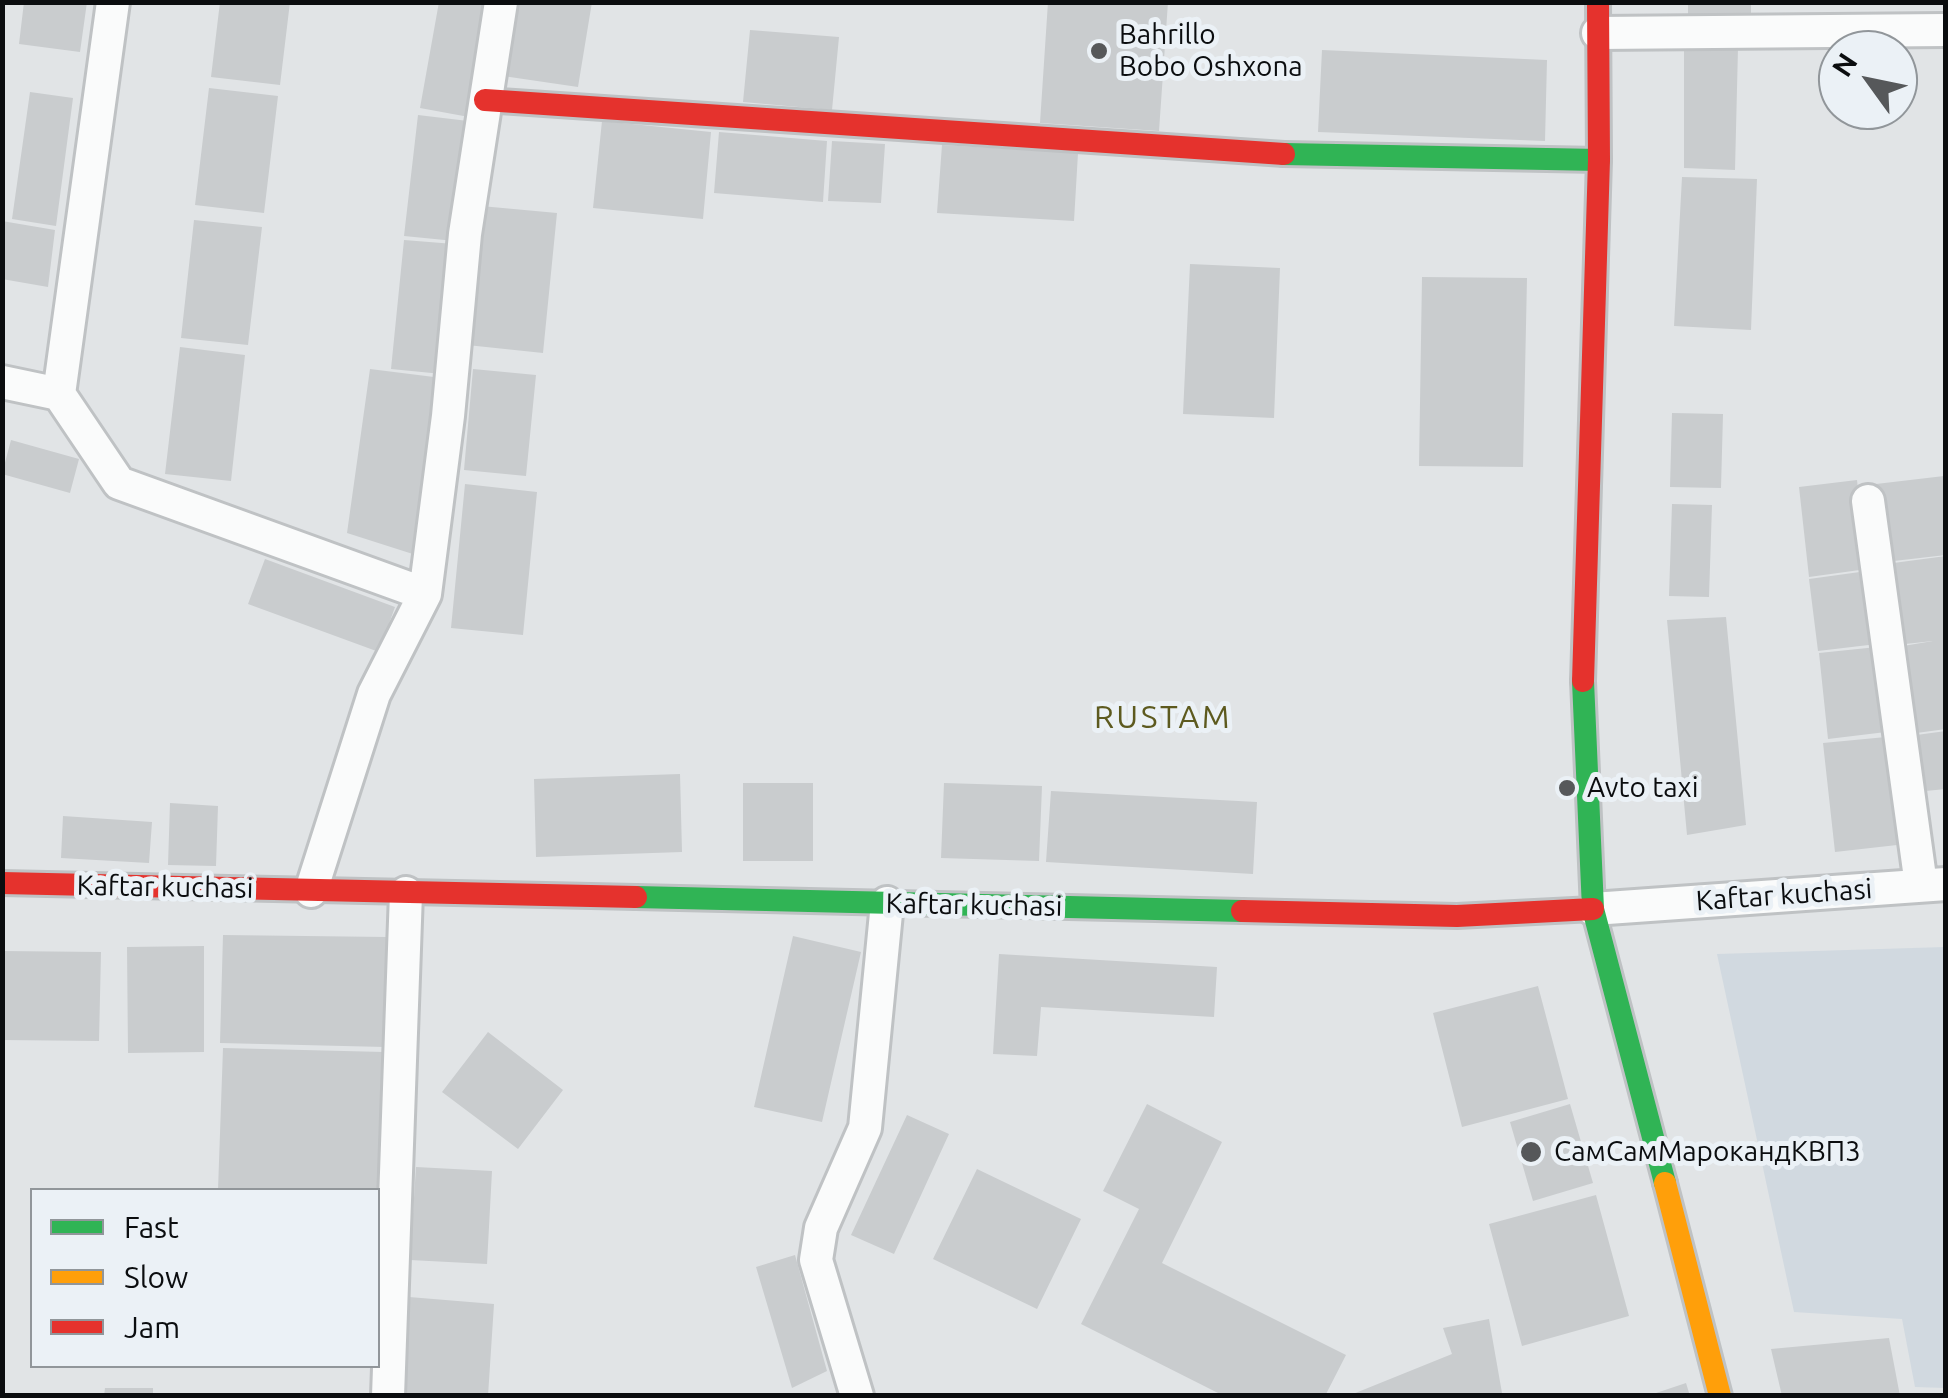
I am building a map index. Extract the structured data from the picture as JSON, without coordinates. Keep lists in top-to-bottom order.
{
  "streets": {
    "street": ["Kaftar kuchasi"]
  },
  "districts": ["RUSTAM"],
  "places": ["Bahrillo Bobo Oshxona", "Avto taxi", "СамСамМарокандКВП3"],
  "legend": ["Fast", "Slow", "Jam"],
  "north": "top left"
}
